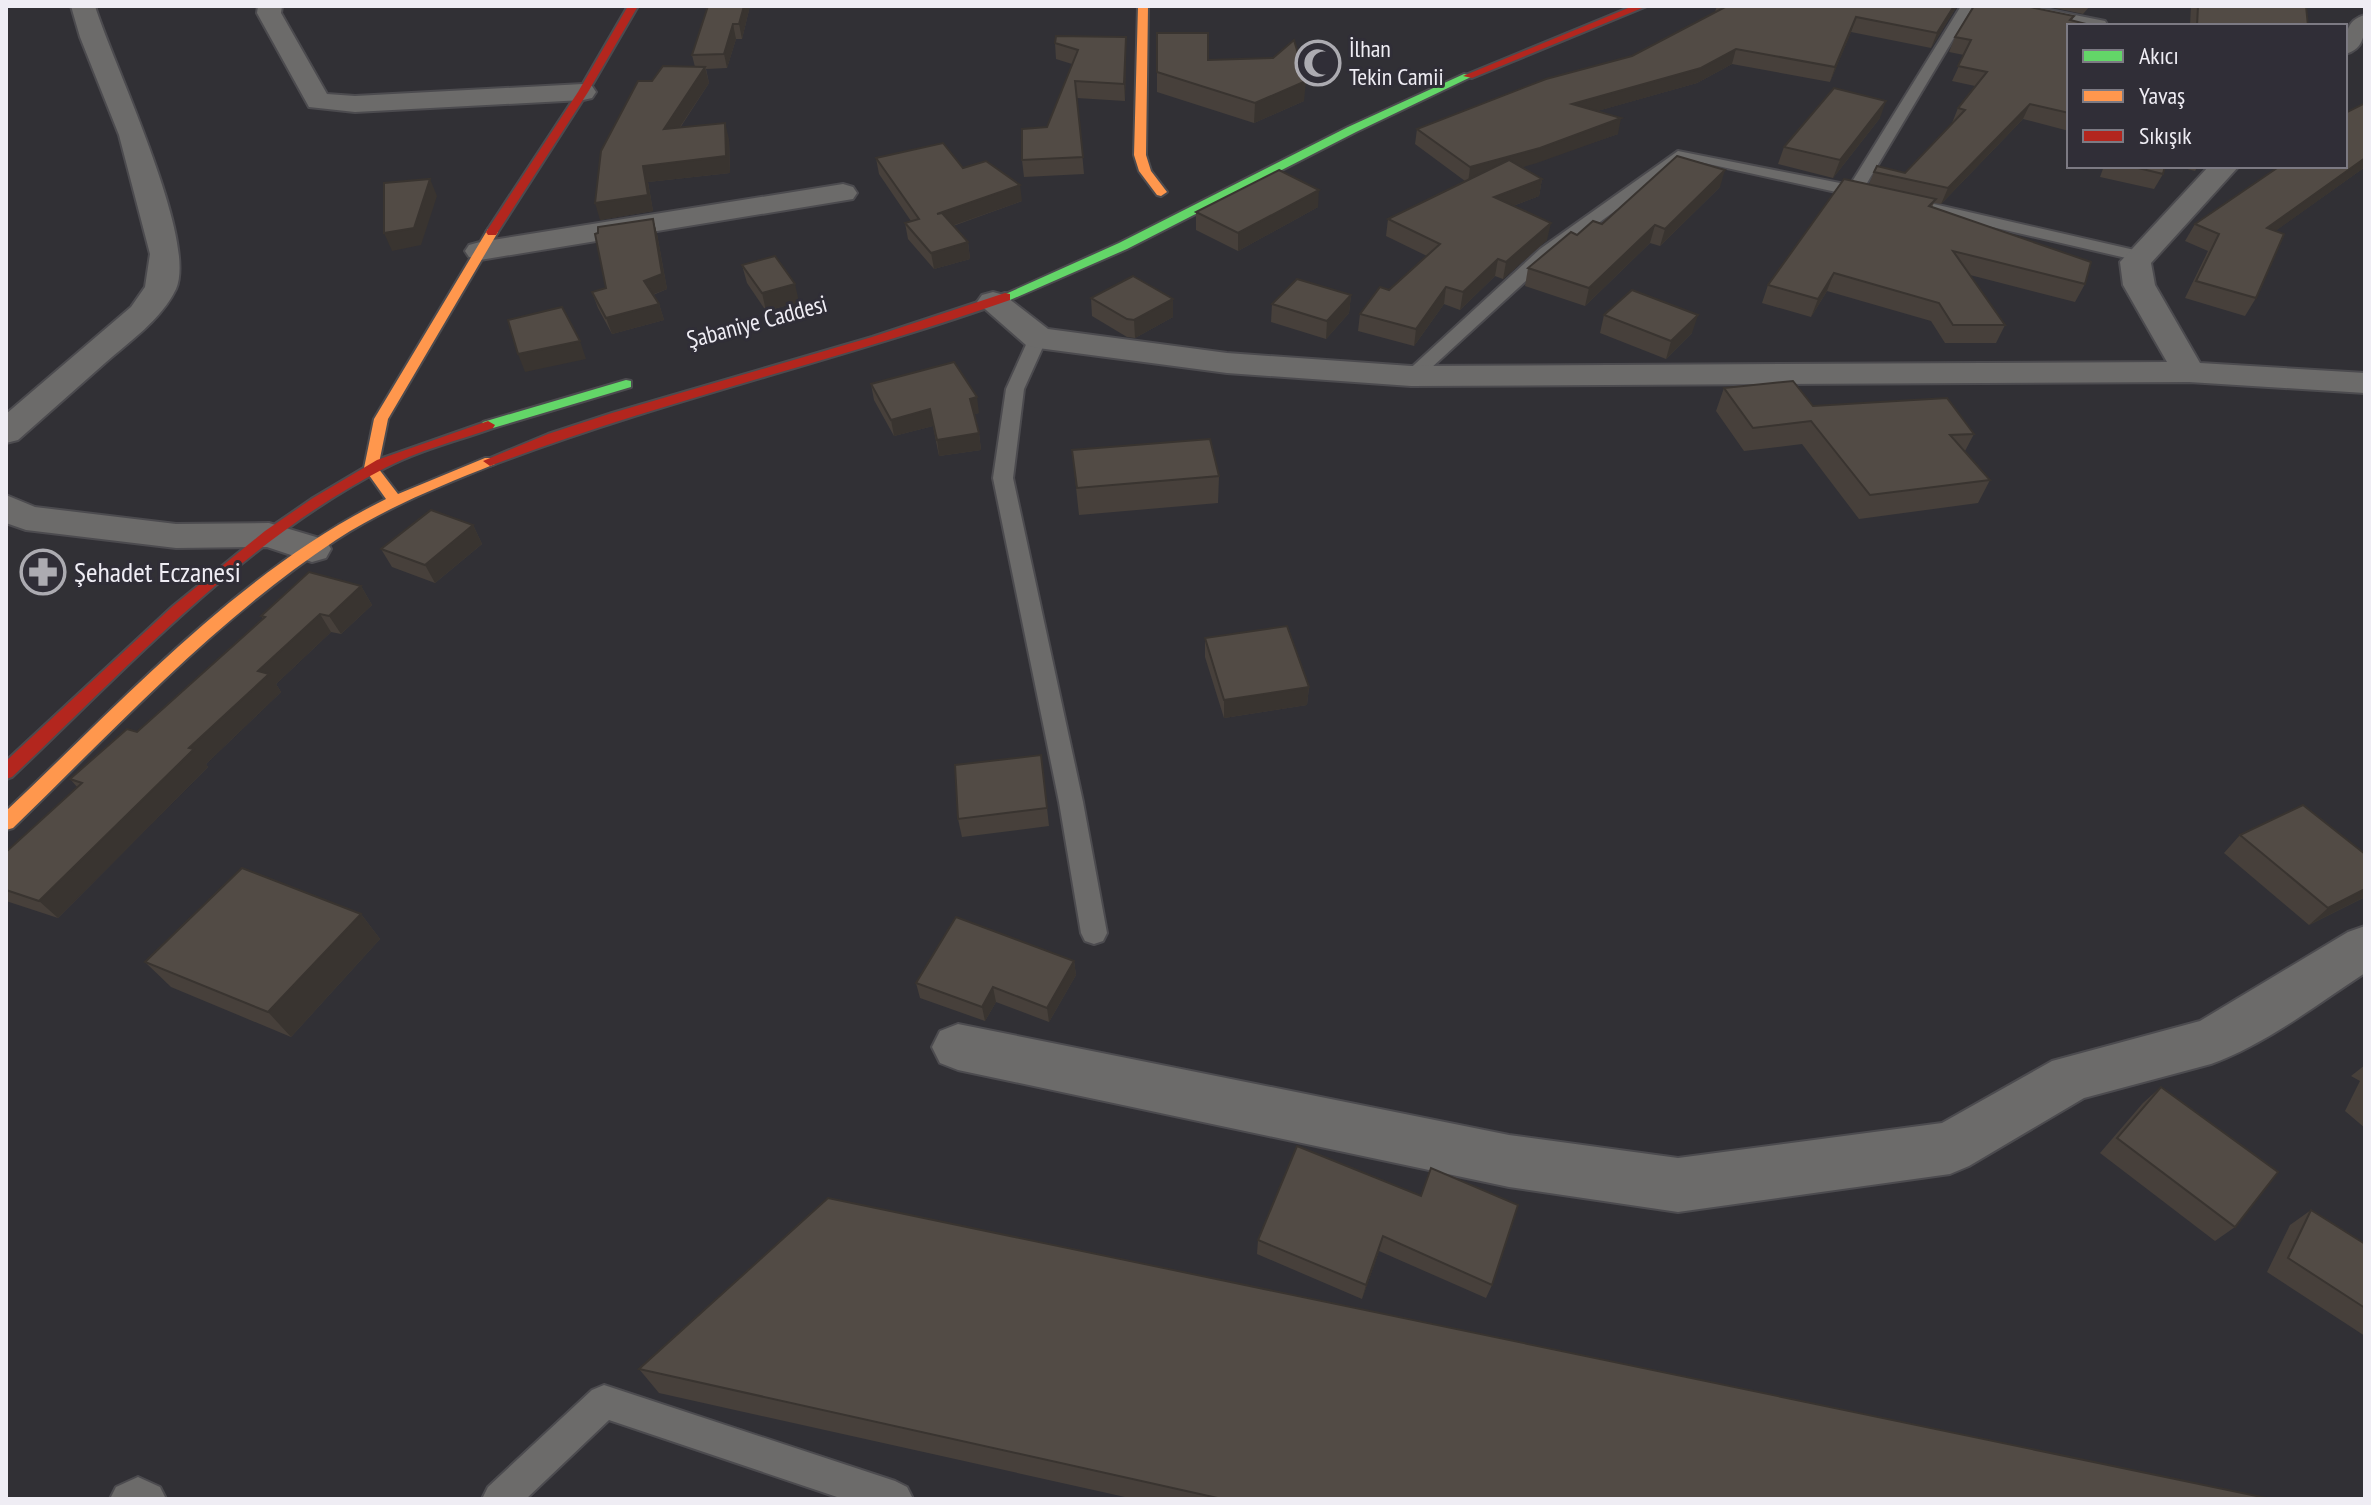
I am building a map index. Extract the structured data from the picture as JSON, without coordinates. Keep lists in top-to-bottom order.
{
  "places": {
    "mosque": ["İlhan Tekin Camii"],
    "pharmacy": ["Şehadet Eczanesi"]
  },
  "legend": ["Akıcı", "Yavaş", "Sıkışık"]
}
